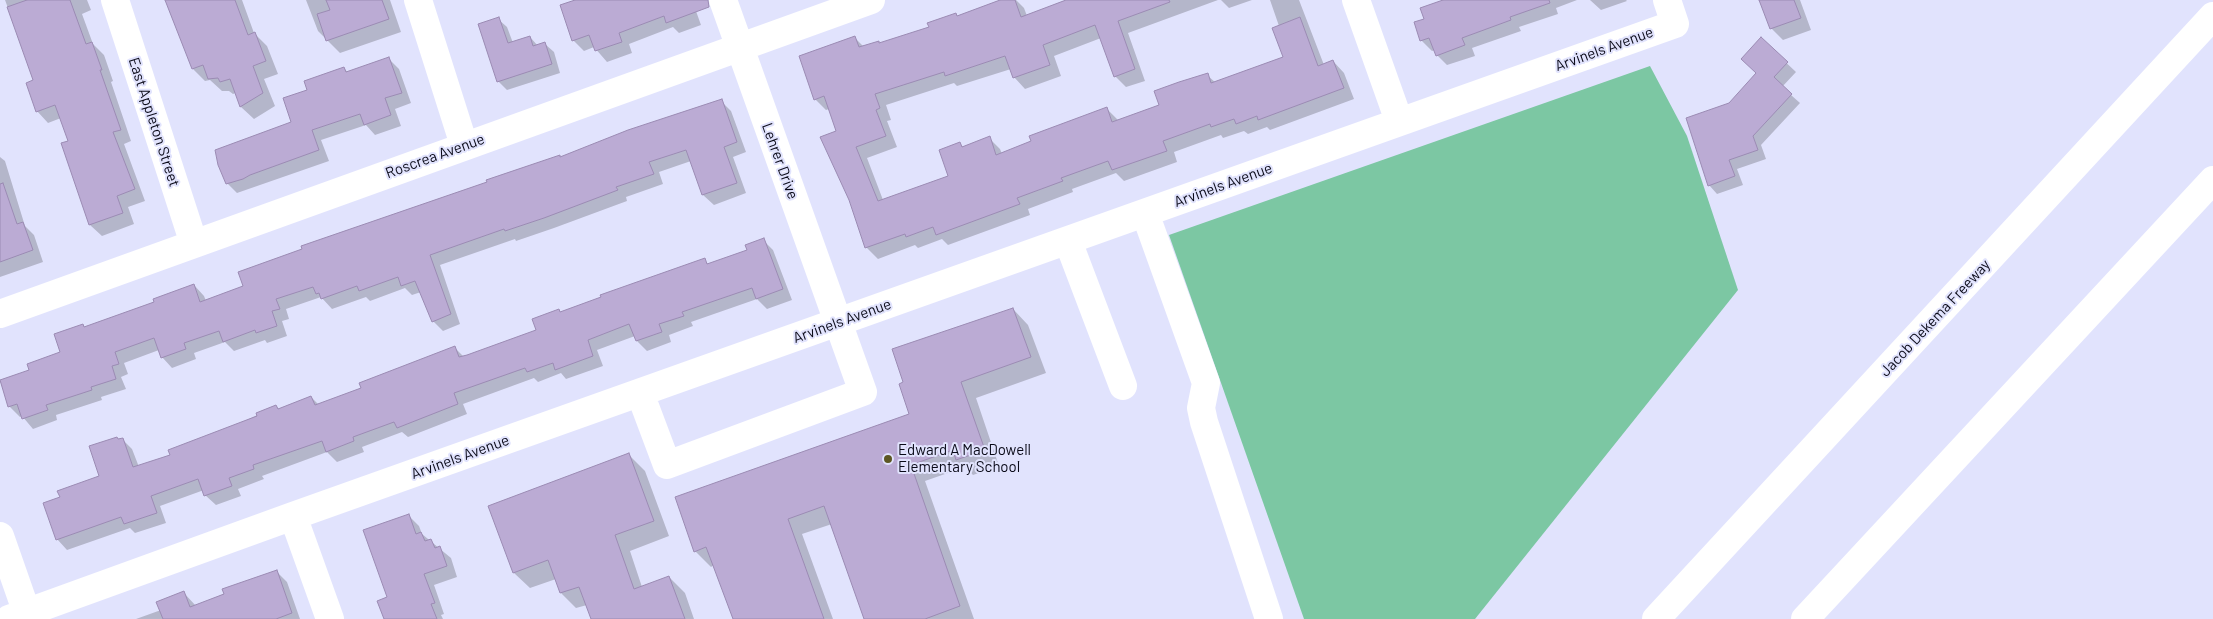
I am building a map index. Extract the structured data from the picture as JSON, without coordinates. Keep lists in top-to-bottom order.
{
  "streets": {
    "main road": [
      "Arvinels Avenue",
      "East Appleton Street",
      "Roscrea Avenue",
      "Lehrer Drive",
      "Jacob Dekema Freeway"
    ]
  },
  "crossings": [
    ["Arvinels Avenue", "Lehrer Drive"],
    ["East Appleton Street", "Roscrea Avenue"],
    ["Roscrea Avenue", "Lehrer Drive"]
  ],
  "places": ["Edward A MacDowell Elementary School"]
}
